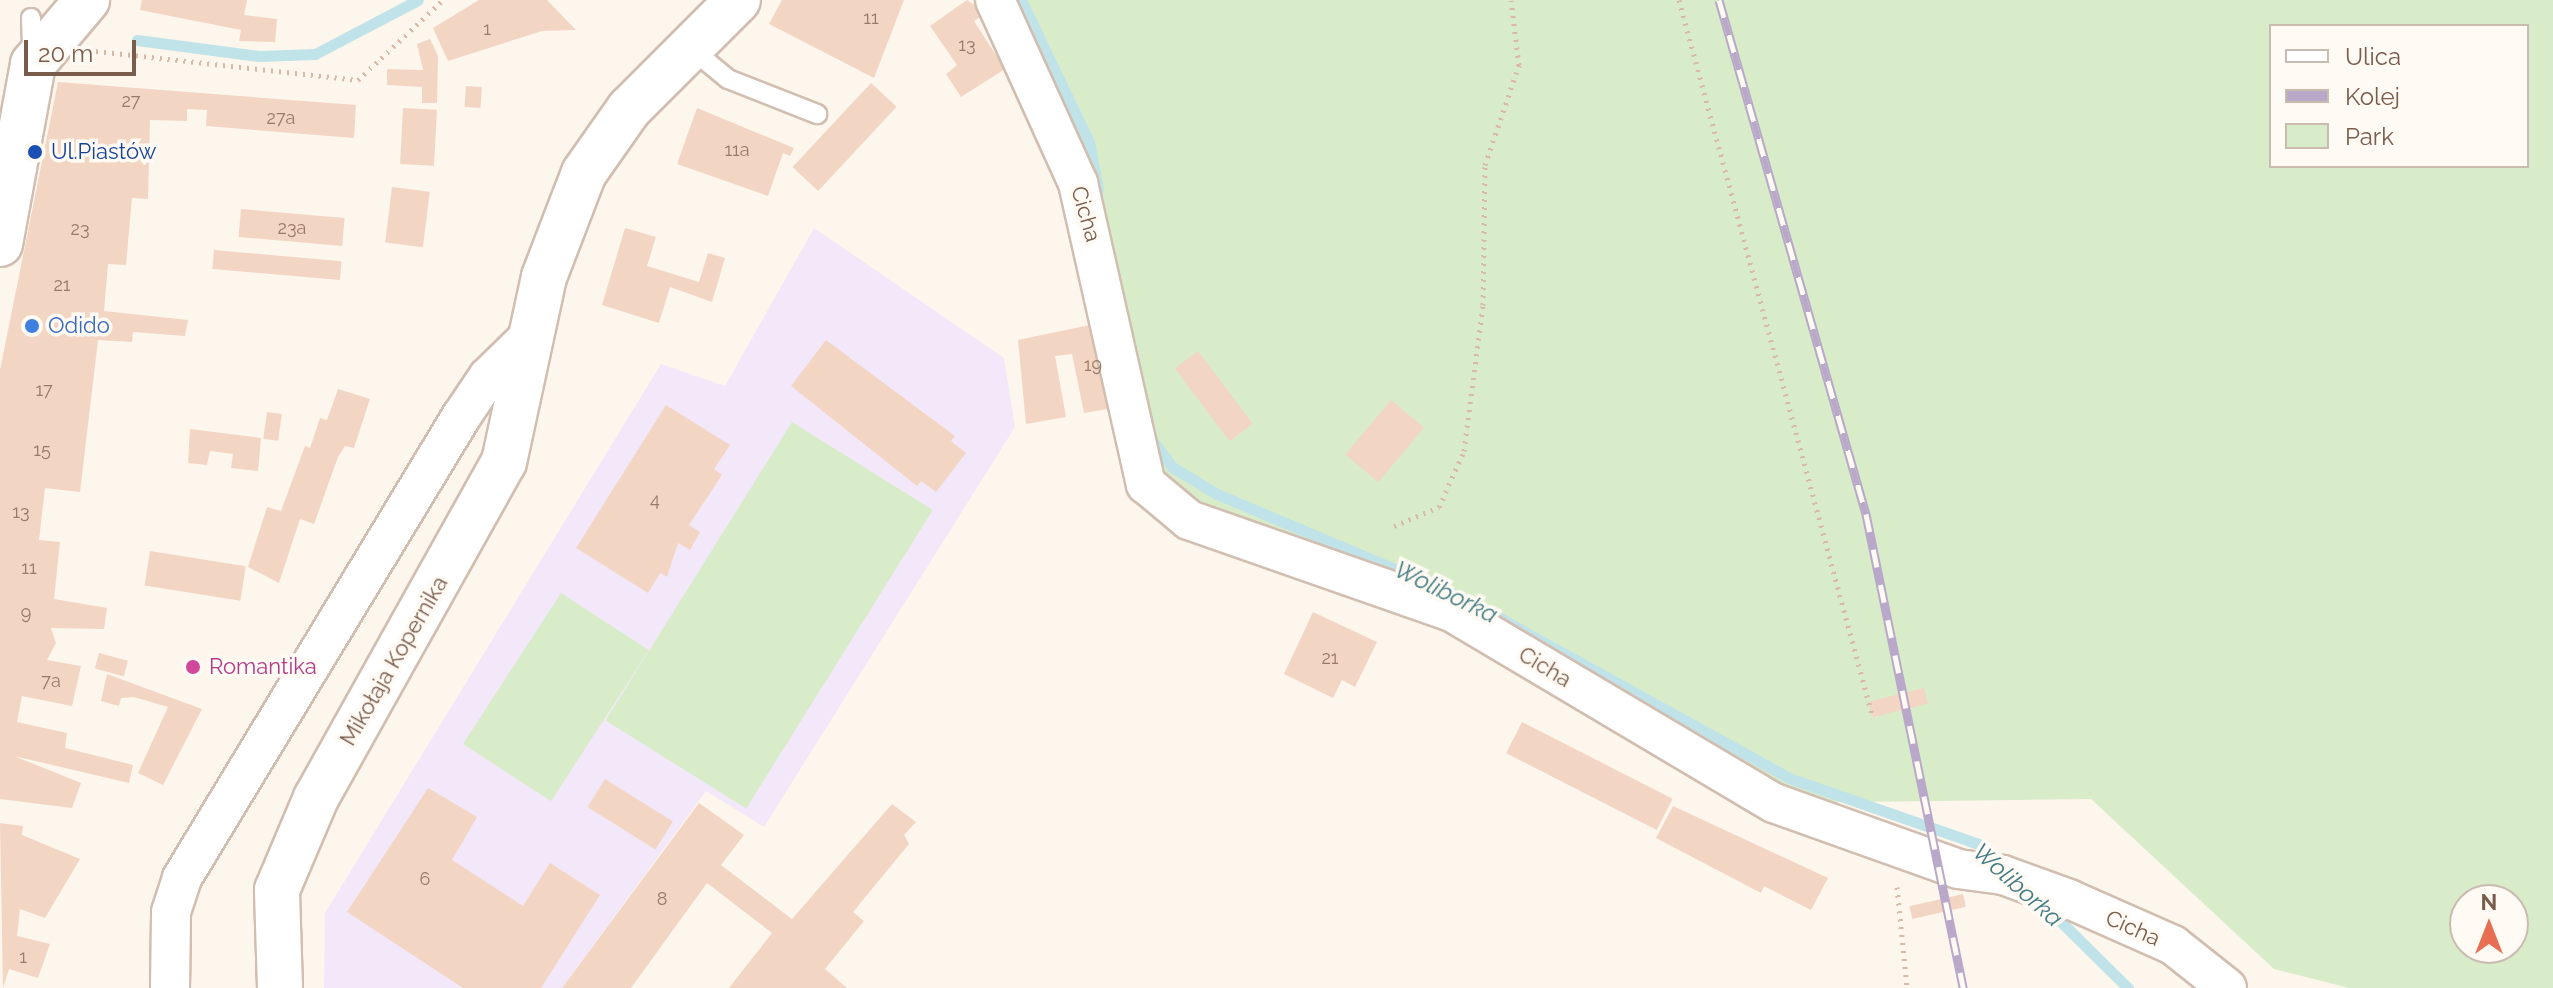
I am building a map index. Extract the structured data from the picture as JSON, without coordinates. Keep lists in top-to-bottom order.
{
  "streets": {
    "street": ["Cicha", "Mikołaja Kopernika"]
  },
  "water": ["Woliborka"],
  "places": ["Ul.Piastów", "Odido", "Romantika"],
  "house_numbers": [
    "11",
    "1",
    "13",
    "27",
    "27a",
    "11a",
    "23a",
    "23",
    "21",
    "19",
    "17",
    "15",
    "4",
    "13",
    "11",
    "9",
    "21",
    "7a",
    "6",
    "8",
    "1"
  ],
  "legend": ["Ulica", "Kolej", "Park"],
  "scale_bar": "20 m",
  "north": "top"
}
